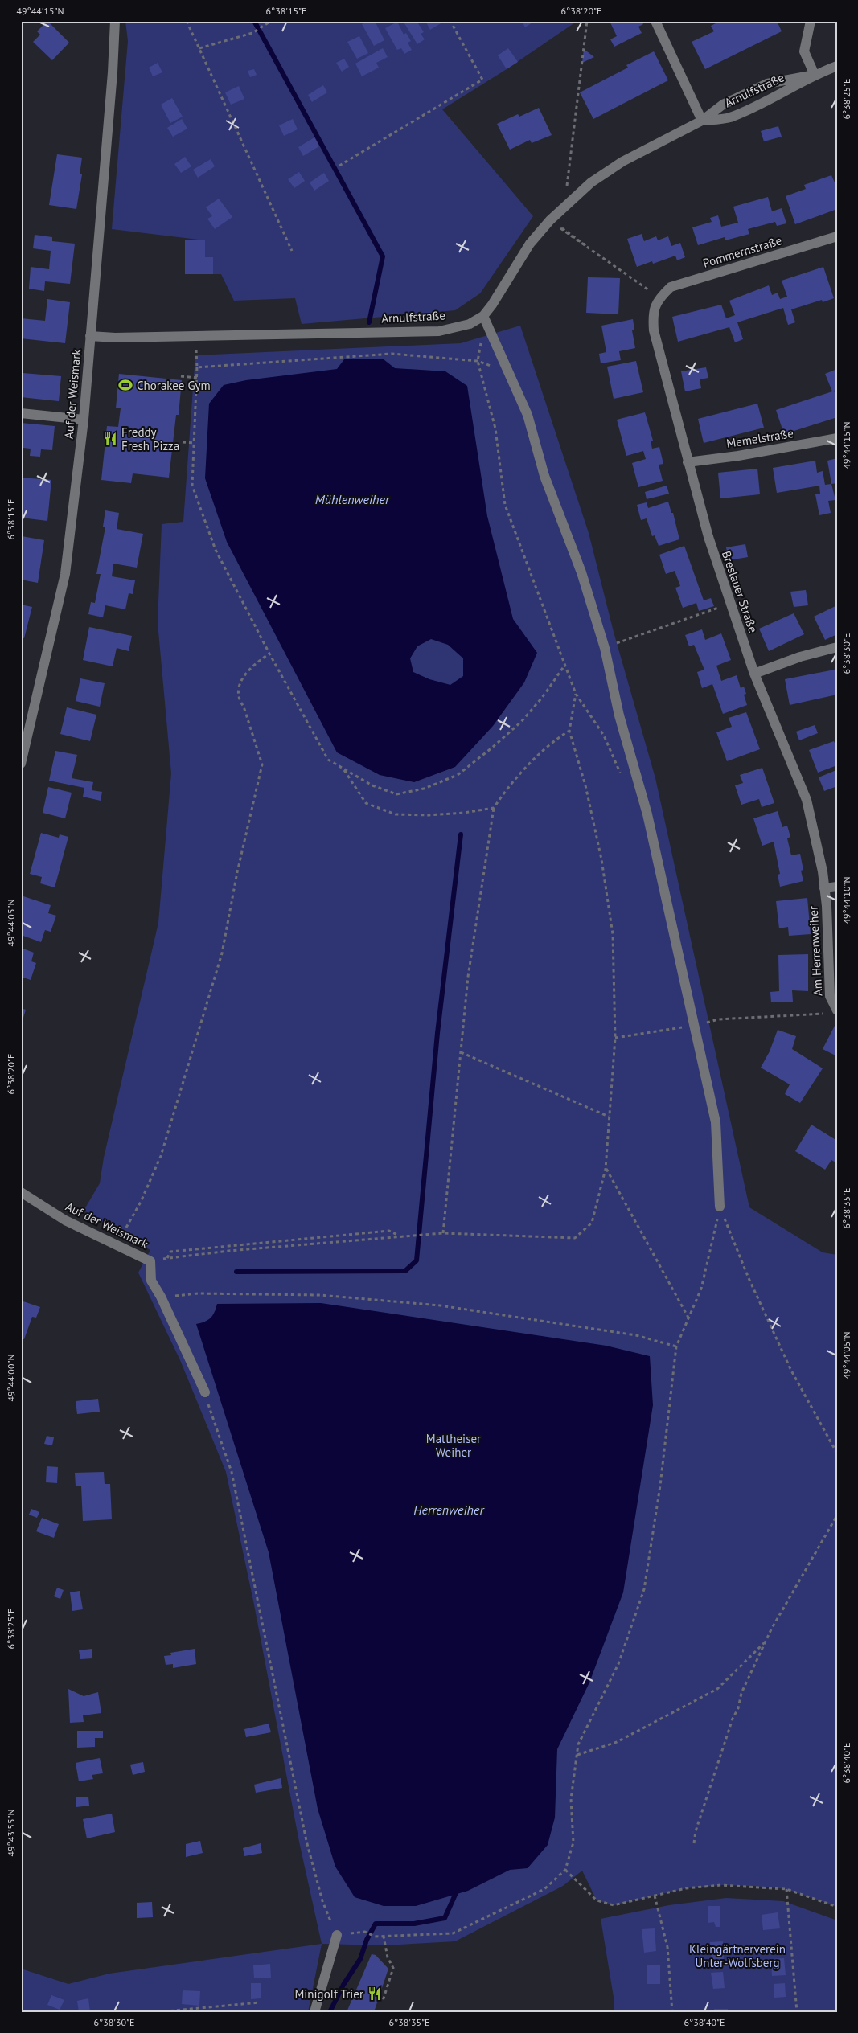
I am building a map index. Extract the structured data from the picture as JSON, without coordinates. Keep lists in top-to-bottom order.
{
  "streets": {
    "street": [
      "Arnulfstraße",
      "Pommernstraße",
      "Auf der Weismark",
      "Memelstraße",
      "Breslauer Straße",
      "Am Herrenweiher"
    ]
  },
  "crossings": [
    ["Arnulfstraße", "Auf der Weismark"],
    ["Pommernstraße", "Breslauer Straße"],
    ["Memelstraße", "Breslauer Straße"],
    ["Breslauer Straße", "Am Herrenweiher"]
  ],
  "water": ["Mühlenweiher", "Herrenweiher"],
  "parks": ["Mattheiser Weiher", "Kleingärtnerverein Unter-Wolfsberg"],
  "places": {
    "sports": ["Chorakee Gym"],
    "restaurant": ["Freddy Fresh Pizza", "Minigolf Trier"]
  },
  "coordinates": [
    "49°44'15\"N",
    "6°38'15\"E",
    "6°38'20\"E",
    "6°38'25\"E",
    "6°38'30\"E",
    "49°44'10\"N",
    "49°44'05\"N",
    "6°38'35\"E",
    "49°44'00\"N",
    "6°38'40\"E",
    "49°43'55\"N"
  ]
}
